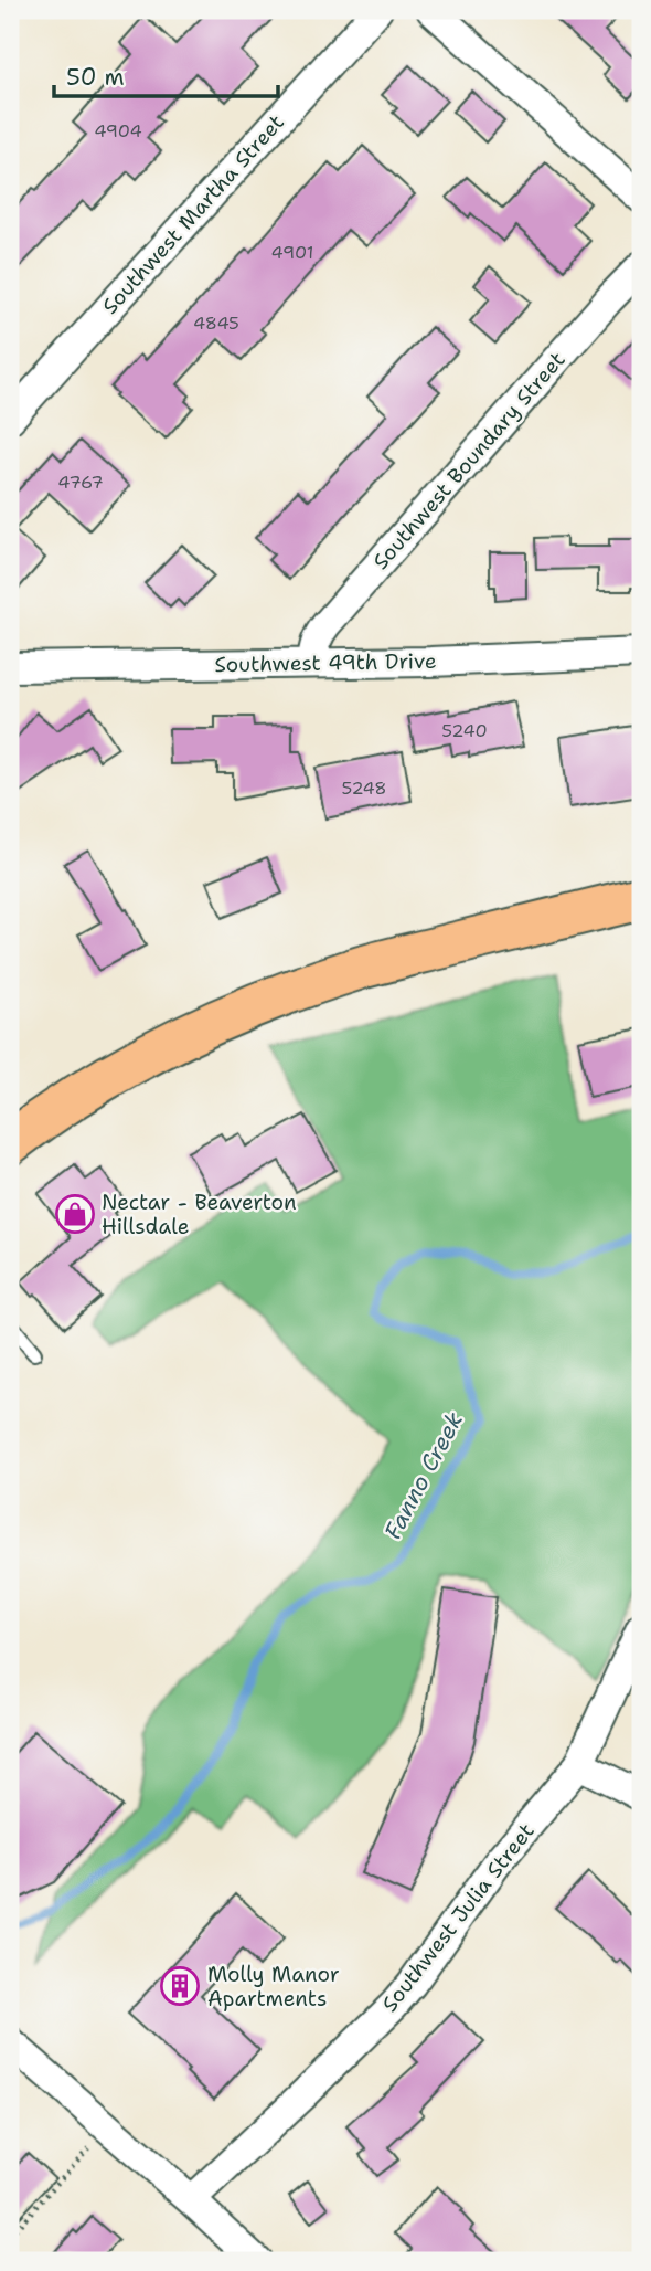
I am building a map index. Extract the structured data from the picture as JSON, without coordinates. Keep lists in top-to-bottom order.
{
  "streets": {
    "street": [
      "Southwest Martha Street",
      "Southwest Boundary Street",
      "Southwest 49th Drive",
      "Southwest Julia Street"
    ]
  },
  "crossings": [
    ["Southwest Boundary Street", "Southwest 49th Drive"]
  ],
  "water": ["Fanno Creek"],
  "places": {
    "shop": ["Nectar - Beaverton Hillsdale"],
    "building": ["Molly Manor Apartments"]
  },
  "house_numbers": [
    "4904",
    "4901",
    "4845",
    "4767",
    "5240",
    "5248"
  ],
  "scale_bar": "50 m"
}
